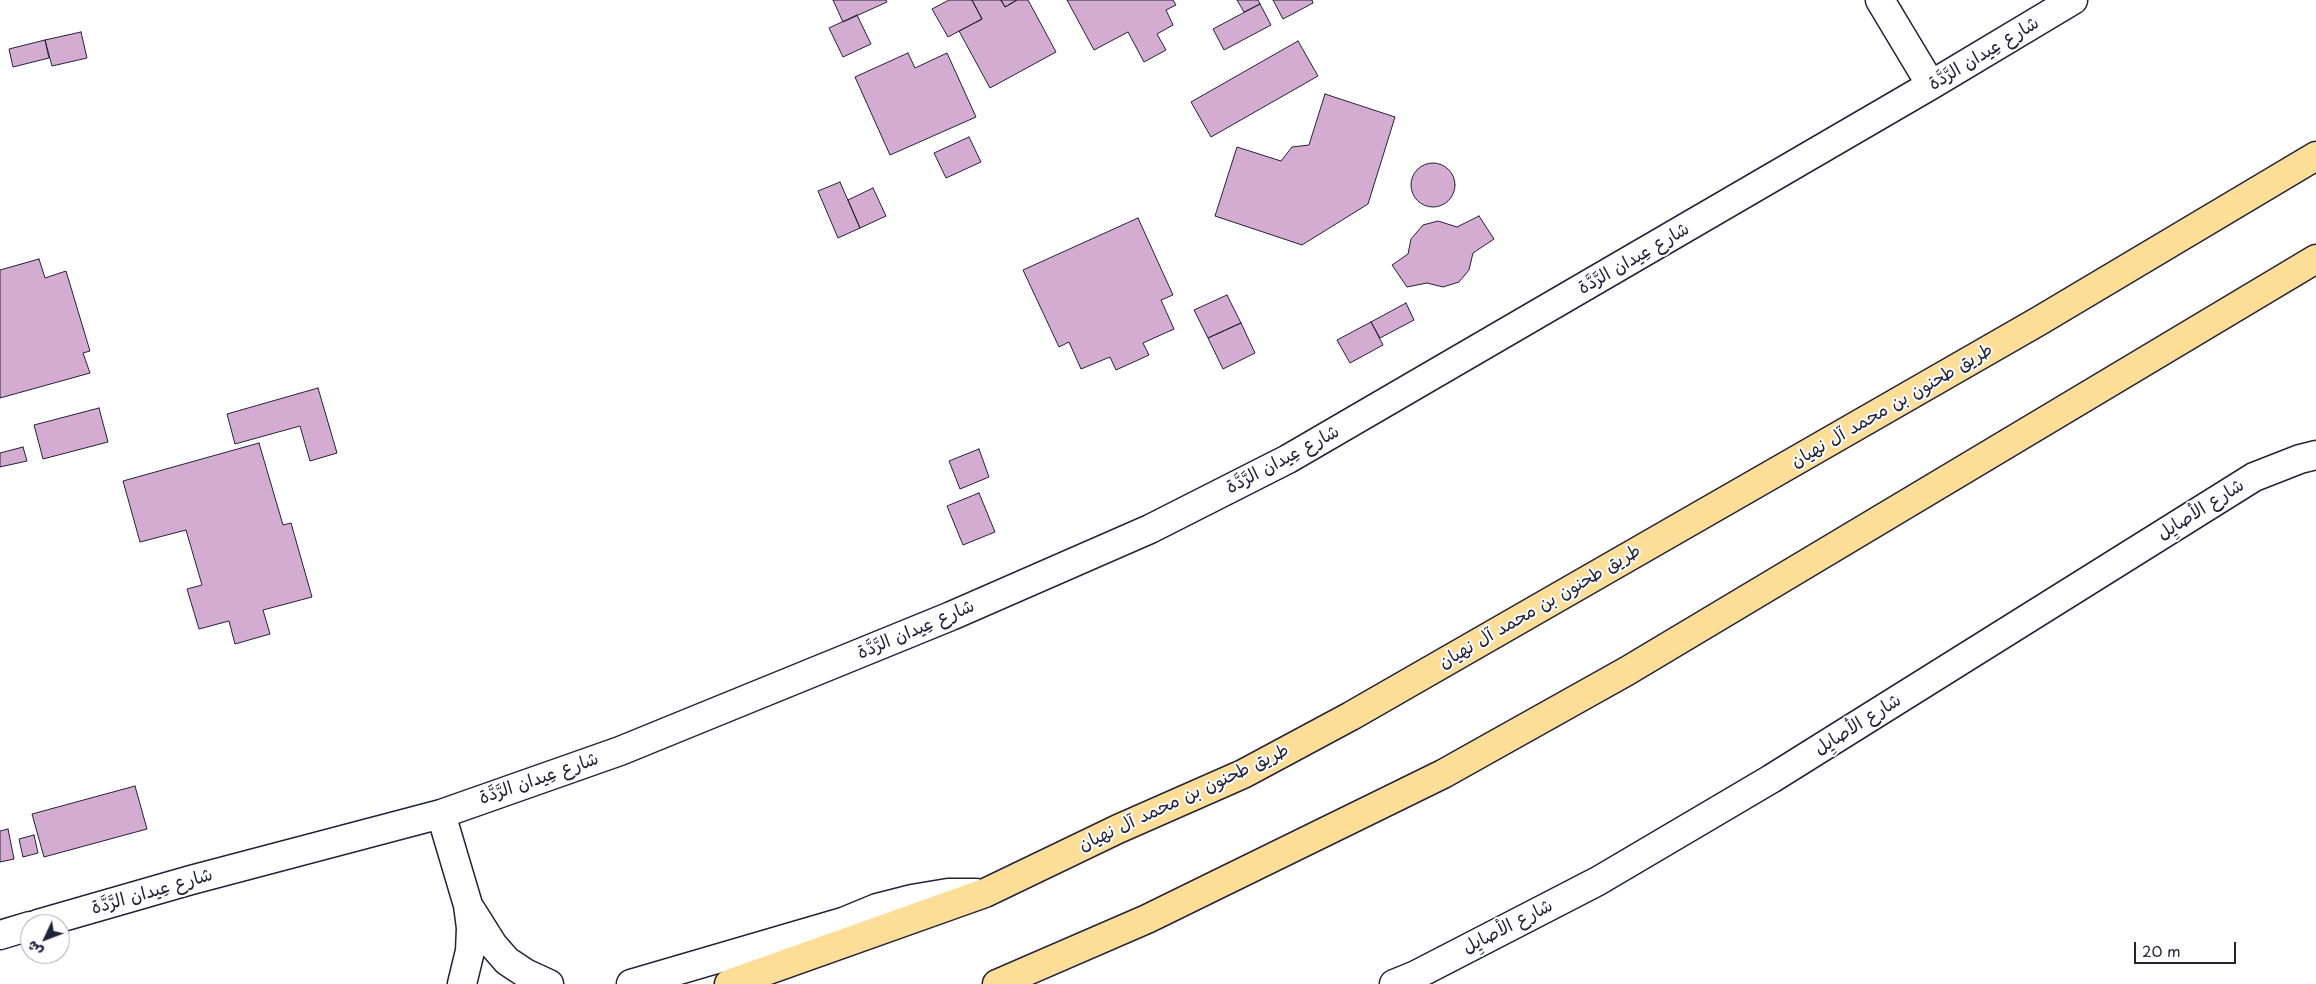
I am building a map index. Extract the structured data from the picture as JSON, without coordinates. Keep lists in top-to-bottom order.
{
  "streets": {
    "main road": ["طريق طحنون بن محمد آل نهيان"],
    "street": ["شارع عِيدان الرَّدَّة", "شارع الأصايِل"]
  },
  "scale_bar": "20 m",
  "north": "bottom left"
}
